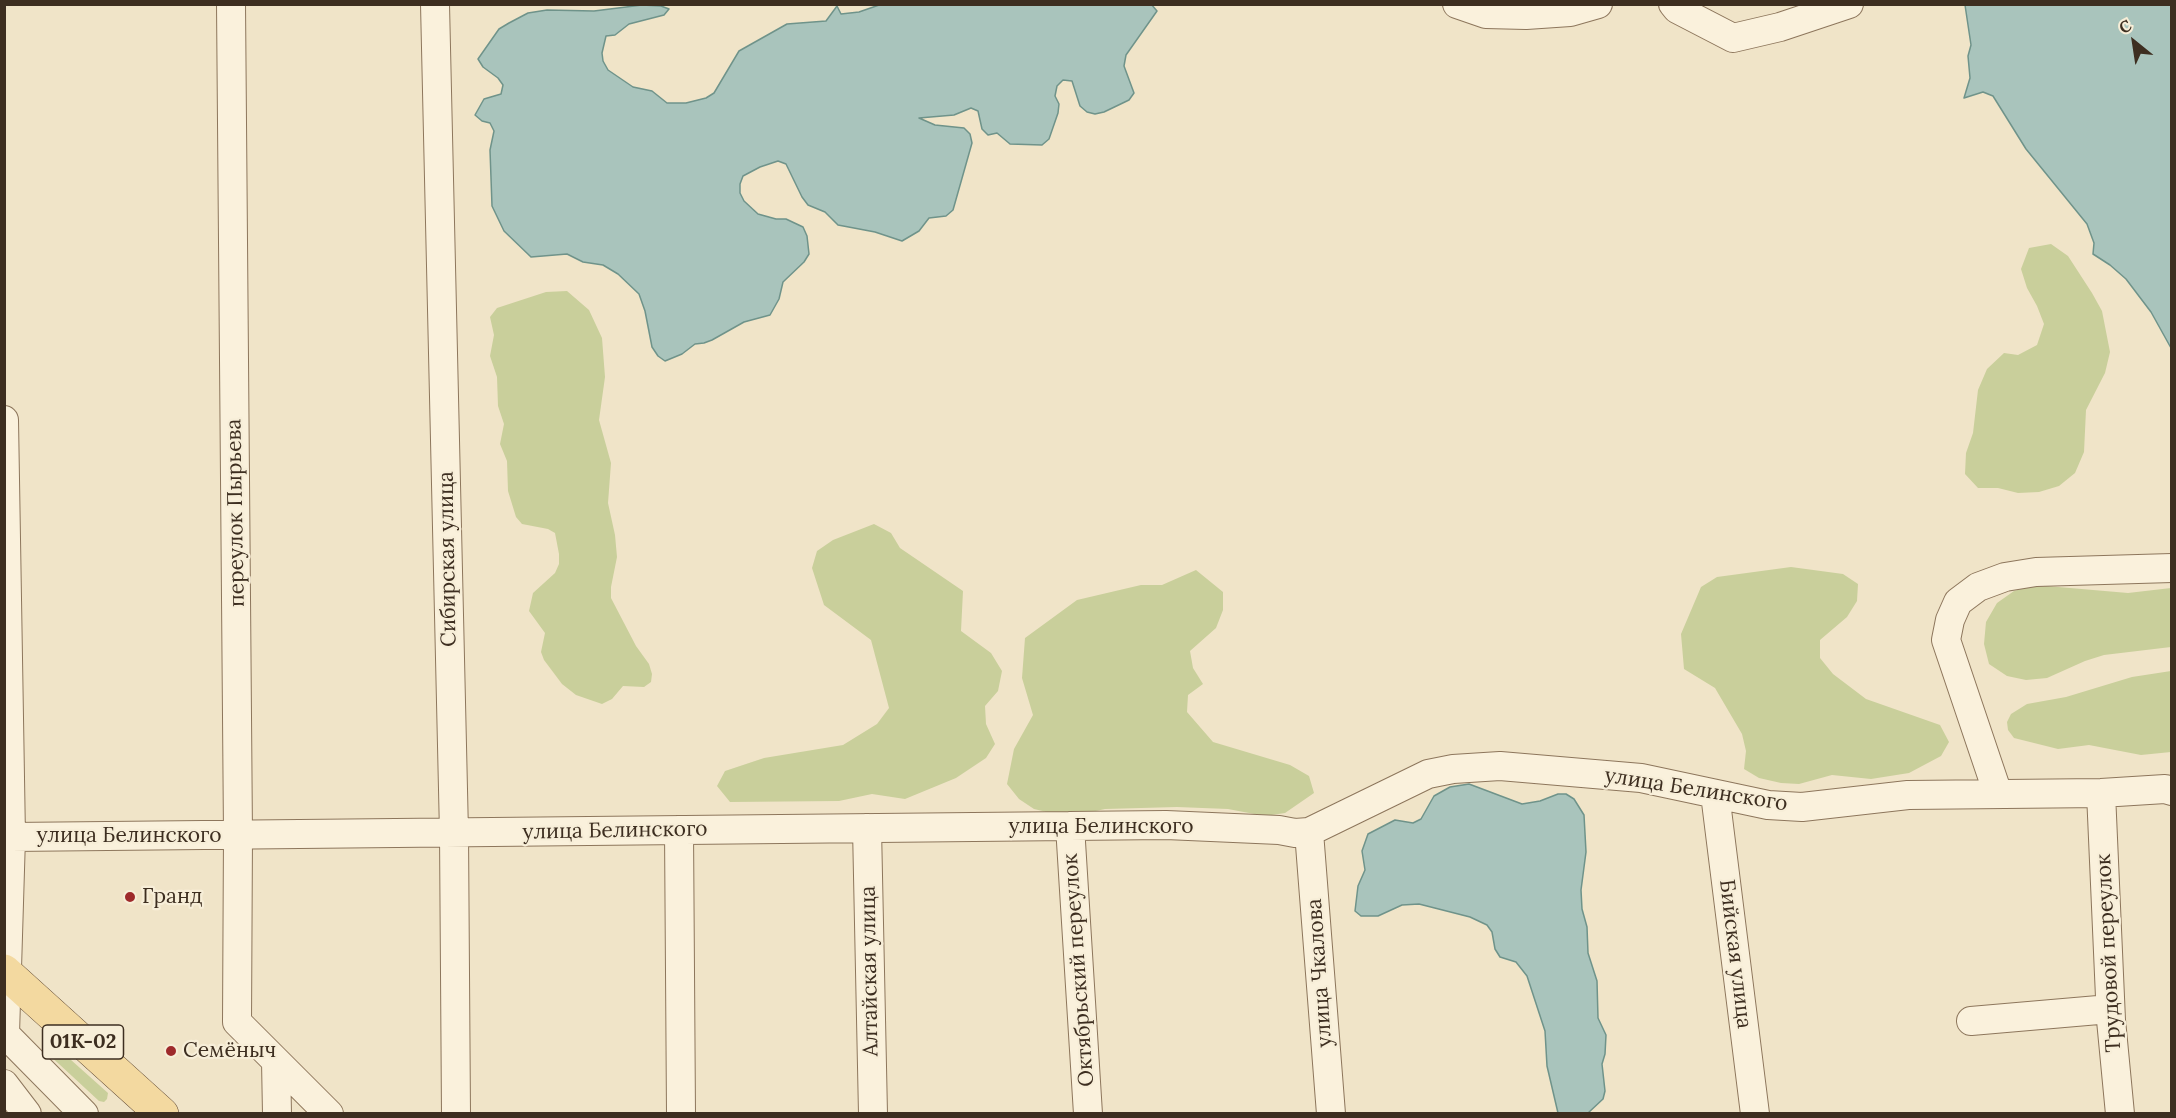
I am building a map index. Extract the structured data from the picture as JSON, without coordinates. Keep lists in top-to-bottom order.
{
  "streets": {
    "main road": ["01К-02"],
    "street": [
      "переулок Пырьева",
      "Сибирская улица",
      "улица Белинского",
      "Трудовой переулок",
      "Бийская улица",
      "Октябрьский переулок",
      "Алтайская улица",
      "улица Чкалова"
    ]
  },
  "crossings": [
    ["переулок Пырьева", "улица Белинского"],
    ["Сибирская улица", "улица Белинского"],
    ["улица Белинского", "Трудовой переулок"],
    ["улица Белинского", "Бийская улица"],
    ["улица Белинского", "Октябрьский переулок"],
    ["улица Белинского", "Алтайская улица"],
    ["улица Белинского", "улица Чкалова"]
  ],
  "places": ["Гранд", "Семёныч"],
  "north": "top left"
}
